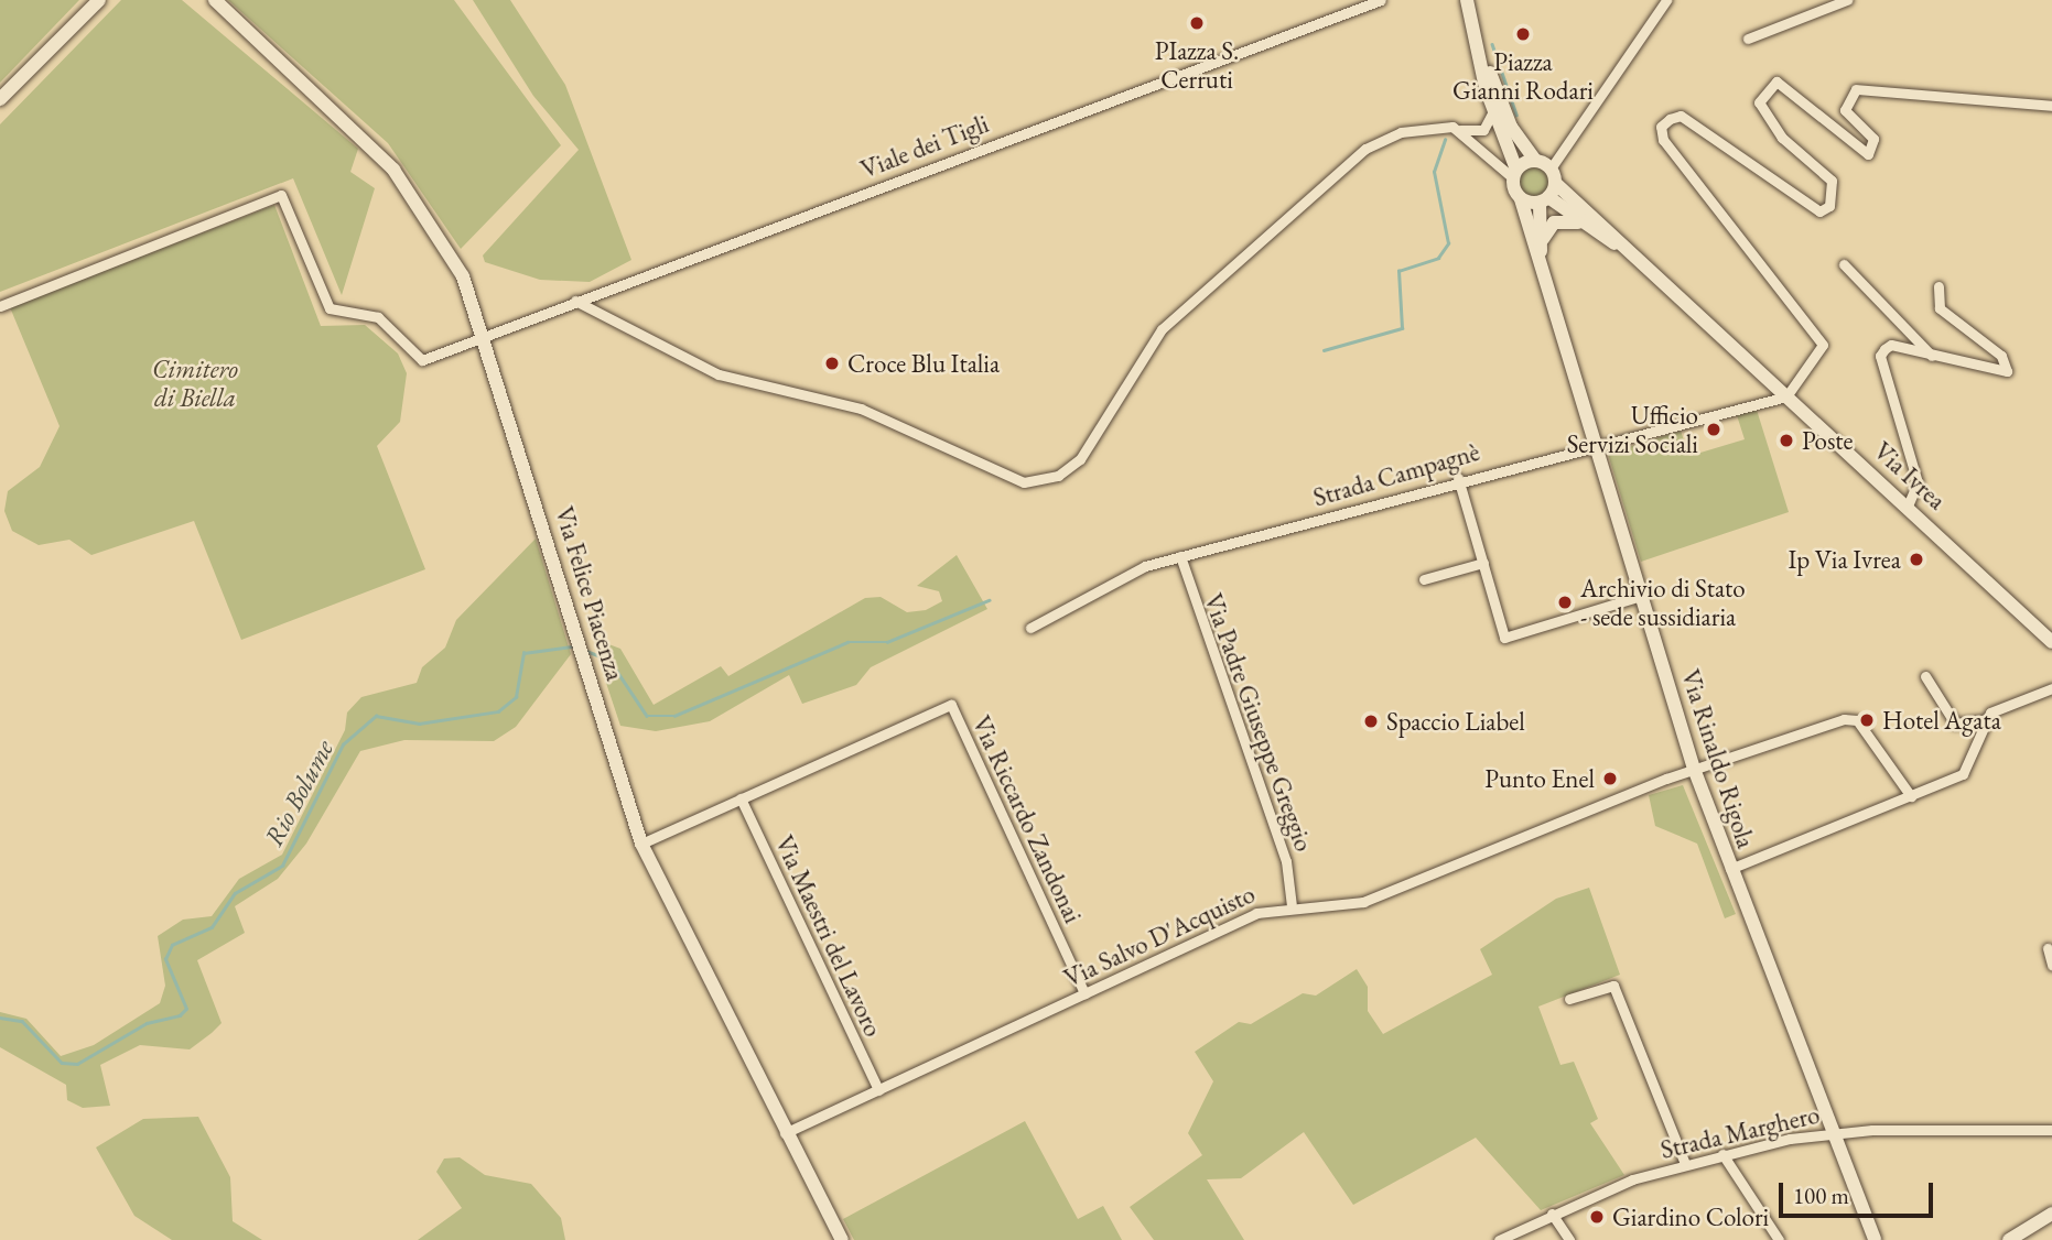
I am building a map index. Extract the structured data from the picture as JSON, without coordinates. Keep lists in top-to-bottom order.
{
  "streets": {
    "street": [
      "Viale dei Tigli",
      "Strada Campagnè",
      "Via Ivrea",
      "Via Felice Piacenza",
      "Via Padre Giuseppe Greggio",
      "Via Rinaldo Rigola",
      "Via Riccardo Zandonai",
      "Via Maestri del Lavoro",
      "Via Salvo D'Acquisto",
      "Strada Marghero"
    ]
  },
  "crossings": [
    ["Viale dei Tigli", "Via Felice Piacenza"],
    ["Strada Campagnè", "Via Ivrea"],
    ["Strada Campagnè", "Via Padre Giuseppe Greggio"],
    ["Strada Campagnè", "Via Rinaldo Rigola"],
    ["Via Ivrea", "Via Rinaldo Rigola"],
    ["Via Felice Piacenza", "Via Salvo D'Acquisto"],
    ["Via Padre Giuseppe Greggio", "Via Salvo D'Acquisto"],
    ["Via Rinaldo Rigola", "Via Salvo D'Acquisto"],
    ["Via Rinaldo Rigola", "Strada Marghero"],
    ["Via Riccardo Zandonai", "Via Maestri del Lavoro"],
    ["Via Riccardo Zandonai", "Via Salvo D'Acquisto"],
    ["Via Maestri del Lavoro", "Via Salvo D'Acquisto"]
  ],
  "water": ["Rio Bolume"],
  "parks": ["Cimitero di Biella"],
  "places": [
    "PIazza S. Cerruti",
    "Piazza Gianni Rodari",
    "Croce Blu Italia",
    "Ufficio Servizi Sociali",
    "Poste",
    "Ip Via Ivrea",
    "Archivio di Stato - sede sussidiaria",
    "Hotel Agata",
    "Spaccio Liabel",
    "Punto Enel",
    "Giardino Colori"
  ],
  "scale_bar": "100 m"
}
